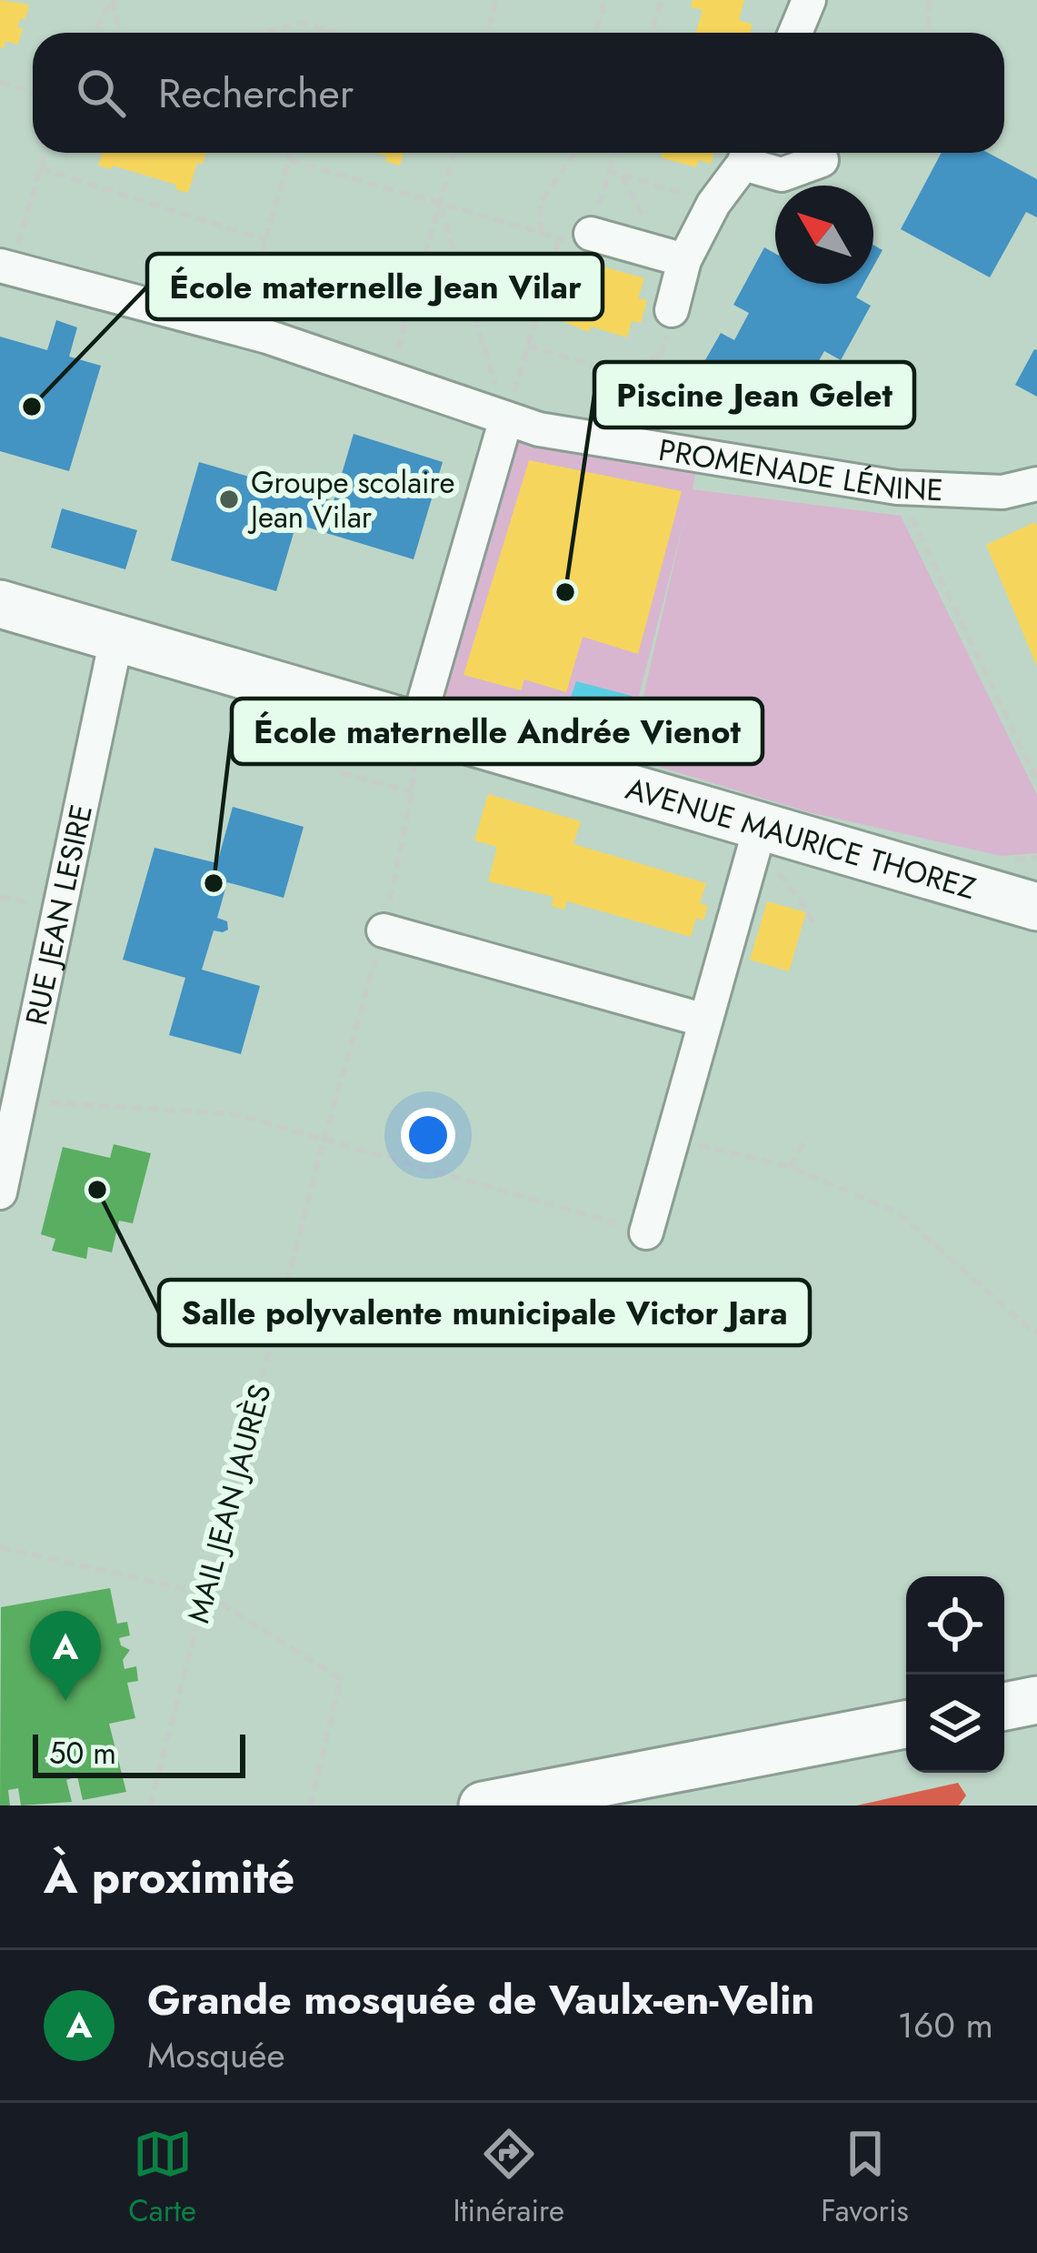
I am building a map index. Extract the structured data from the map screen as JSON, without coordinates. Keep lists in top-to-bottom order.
{
  "streets": {
    "street": ["PROMENADE LÉNINE", "AVENUE MAURICE THOREZ", "RUE JEAN LESIRE"],
    "path": ["MAIL JEAN JAURÈS"]
  },
  "crossings": [
    ["AVENUE MAURICE THOREZ", "RUE JEAN LESIRE"]
  ],
  "places": [
    "École maternelle Jean Vilar",
    "Groupe scolaire Jean Vilar",
    "Piscine Jean Gelet",
    "École maternelle Andrée Vienot",
    "Salle polyvalente municipale Victor Jara"
  ],
  "scale_bar": "50 m",
  "north": "top left",
  "page": {
    "search": "Rechercher",
    "pins": "A",
    "scale": "50 m",
    "heading": "À proximité",
    "list": [
      {
        "mark": "A",
        "name": "Grande mosquée de Vaulx-en-Velin",
        "note": "Mosquée",
        "value": "160 m"
      }
    ],
    "nav": ["Carte", "Itinéraire", "Favoris"]
  }
}
